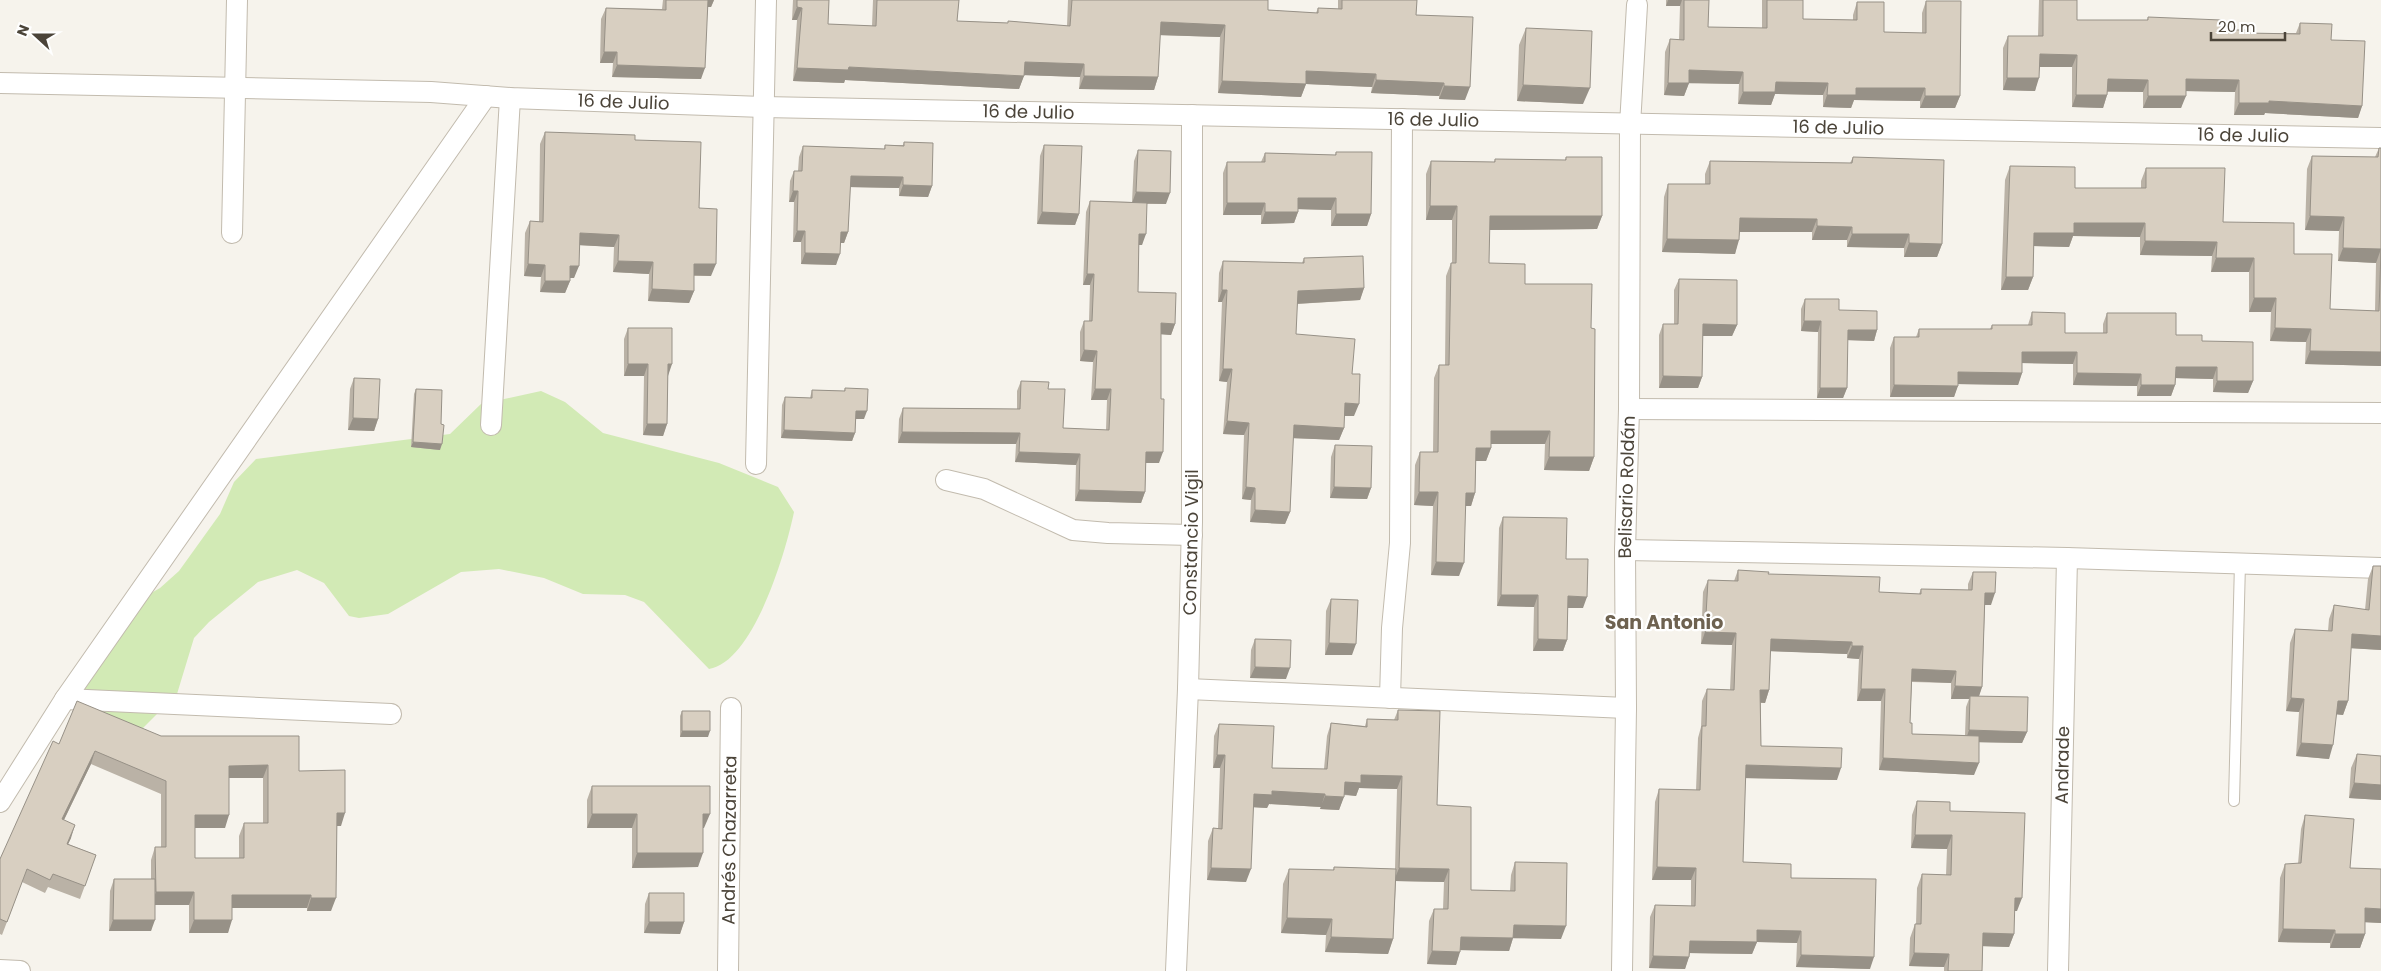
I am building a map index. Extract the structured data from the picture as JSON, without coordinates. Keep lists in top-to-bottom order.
{
  "streets": {
    "street": [
      "16 de Julio",
      "Belisario Roldán",
      "Constancio Vigil",
      "Andrade",
      "Andrés Chazarreta"
    ]
  },
  "crossings": [
    ["16 de Julio", "Belisario Roldán"],
    ["16 de Julio", "Constancio Vigil"]
  ],
  "districts": ["San Antonio"],
  "scale_bar": "20 m",
  "north": "left"
}
